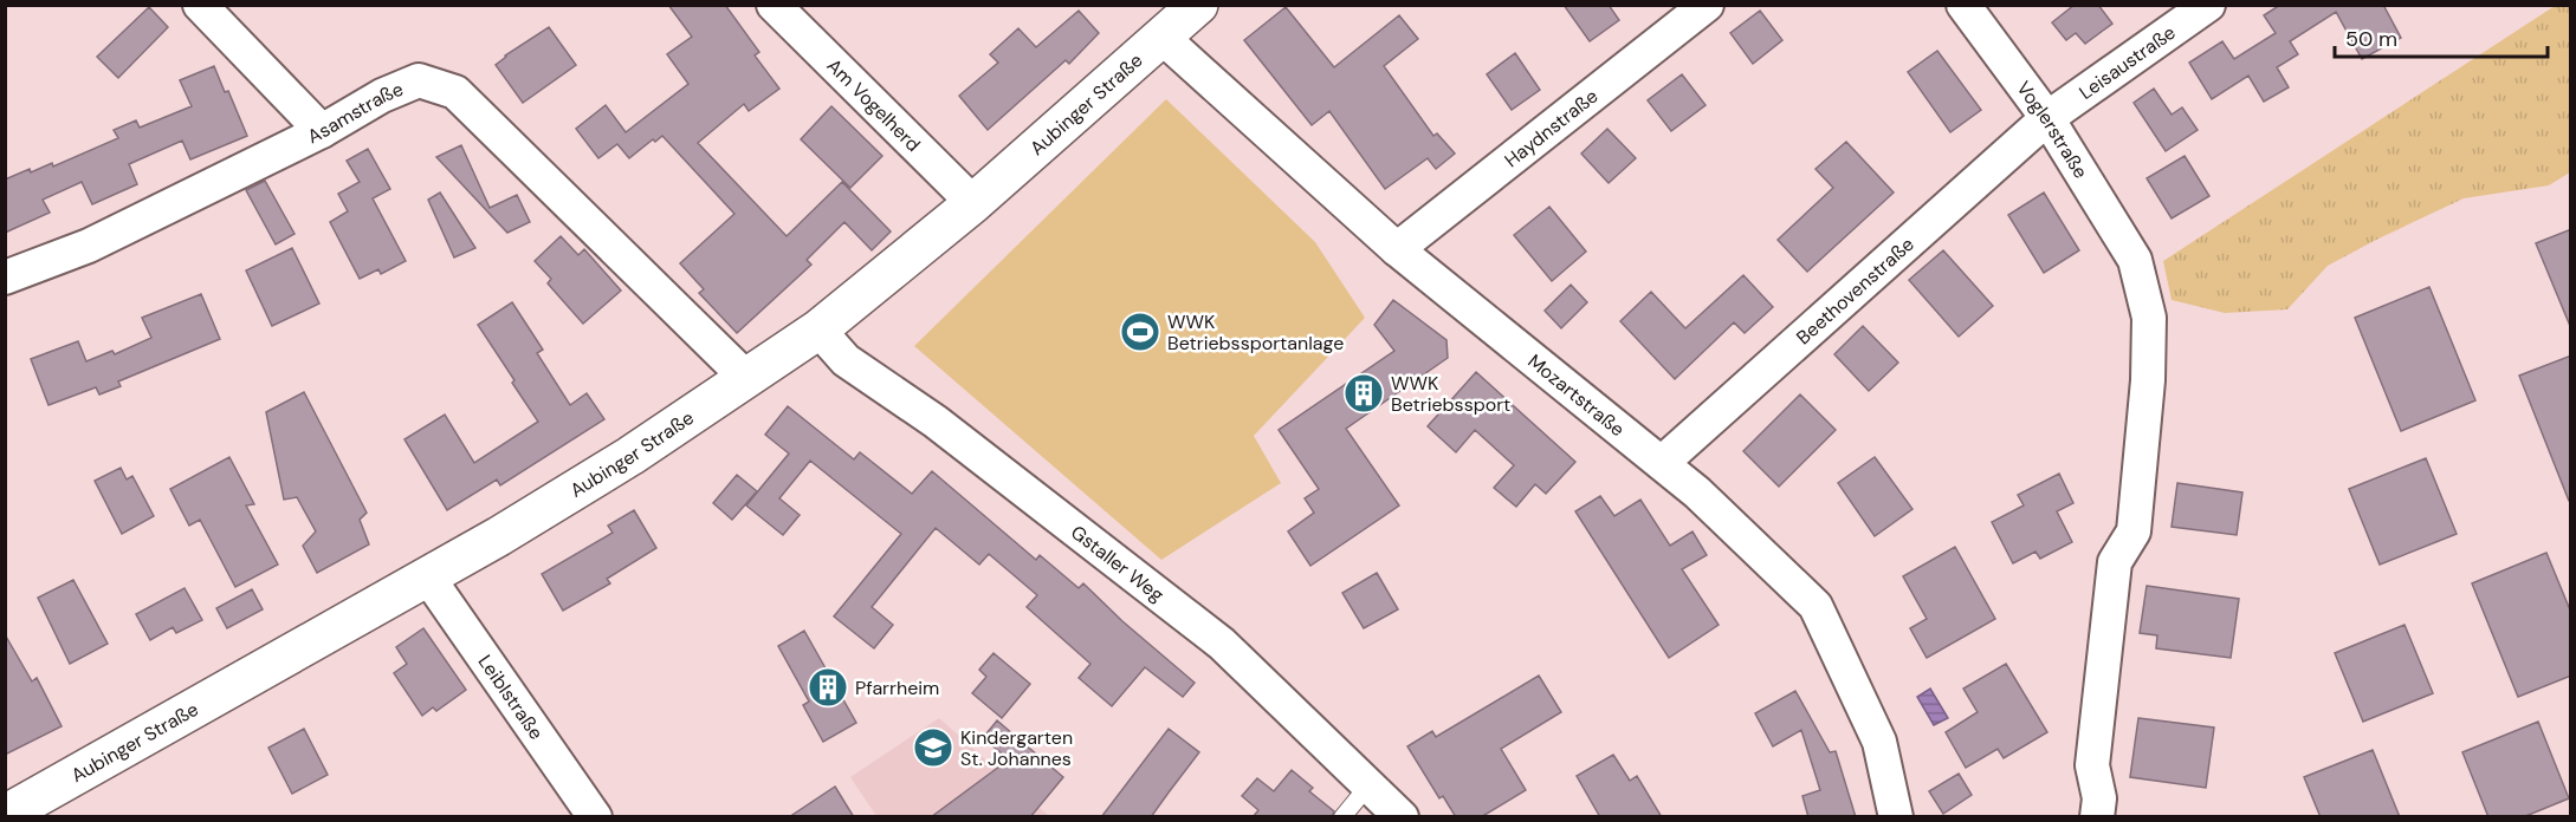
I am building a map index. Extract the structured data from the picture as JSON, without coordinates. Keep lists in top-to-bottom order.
{
  "streets": {
    "street": [
      "Leisaustraße",
      "Aubinger Straße",
      "Am Vogelherd",
      "Asamstraße",
      "Haydnstraße",
      "Voglerstraße",
      "Beethovenstraße",
      "Mozartstraße",
      "Gstaller Weg",
      "Leiblstraße"
    ]
  },
  "crossings": [
    ["Leisaustraße", "Voglerstraße"],
    ["Leisaustraße", "Beethovenstraße"],
    ["Aubinger Straße", "Am Vogelherd"],
    ["Aubinger Straße", "Asamstraße"],
    ["Aubinger Straße", "Mozartstraße"],
    ["Aubinger Straße", "Gstaller Weg"],
    ["Aubinger Straße", "Leiblstraße"],
    ["Haydnstraße", "Mozartstraße"],
    ["Voglerstraße", "Beethovenstraße"],
    ["Beethovenstraße", "Mozartstraße"]
  ],
  "places": {
    "sports": ["WWK Betriebssportanlage"],
    "building": ["WWK Betriebssport", "Pfarrheim"],
    "school or university": ["Kindergarten St. Johannes"]
  },
  "scale_bar": "50 m"
}
